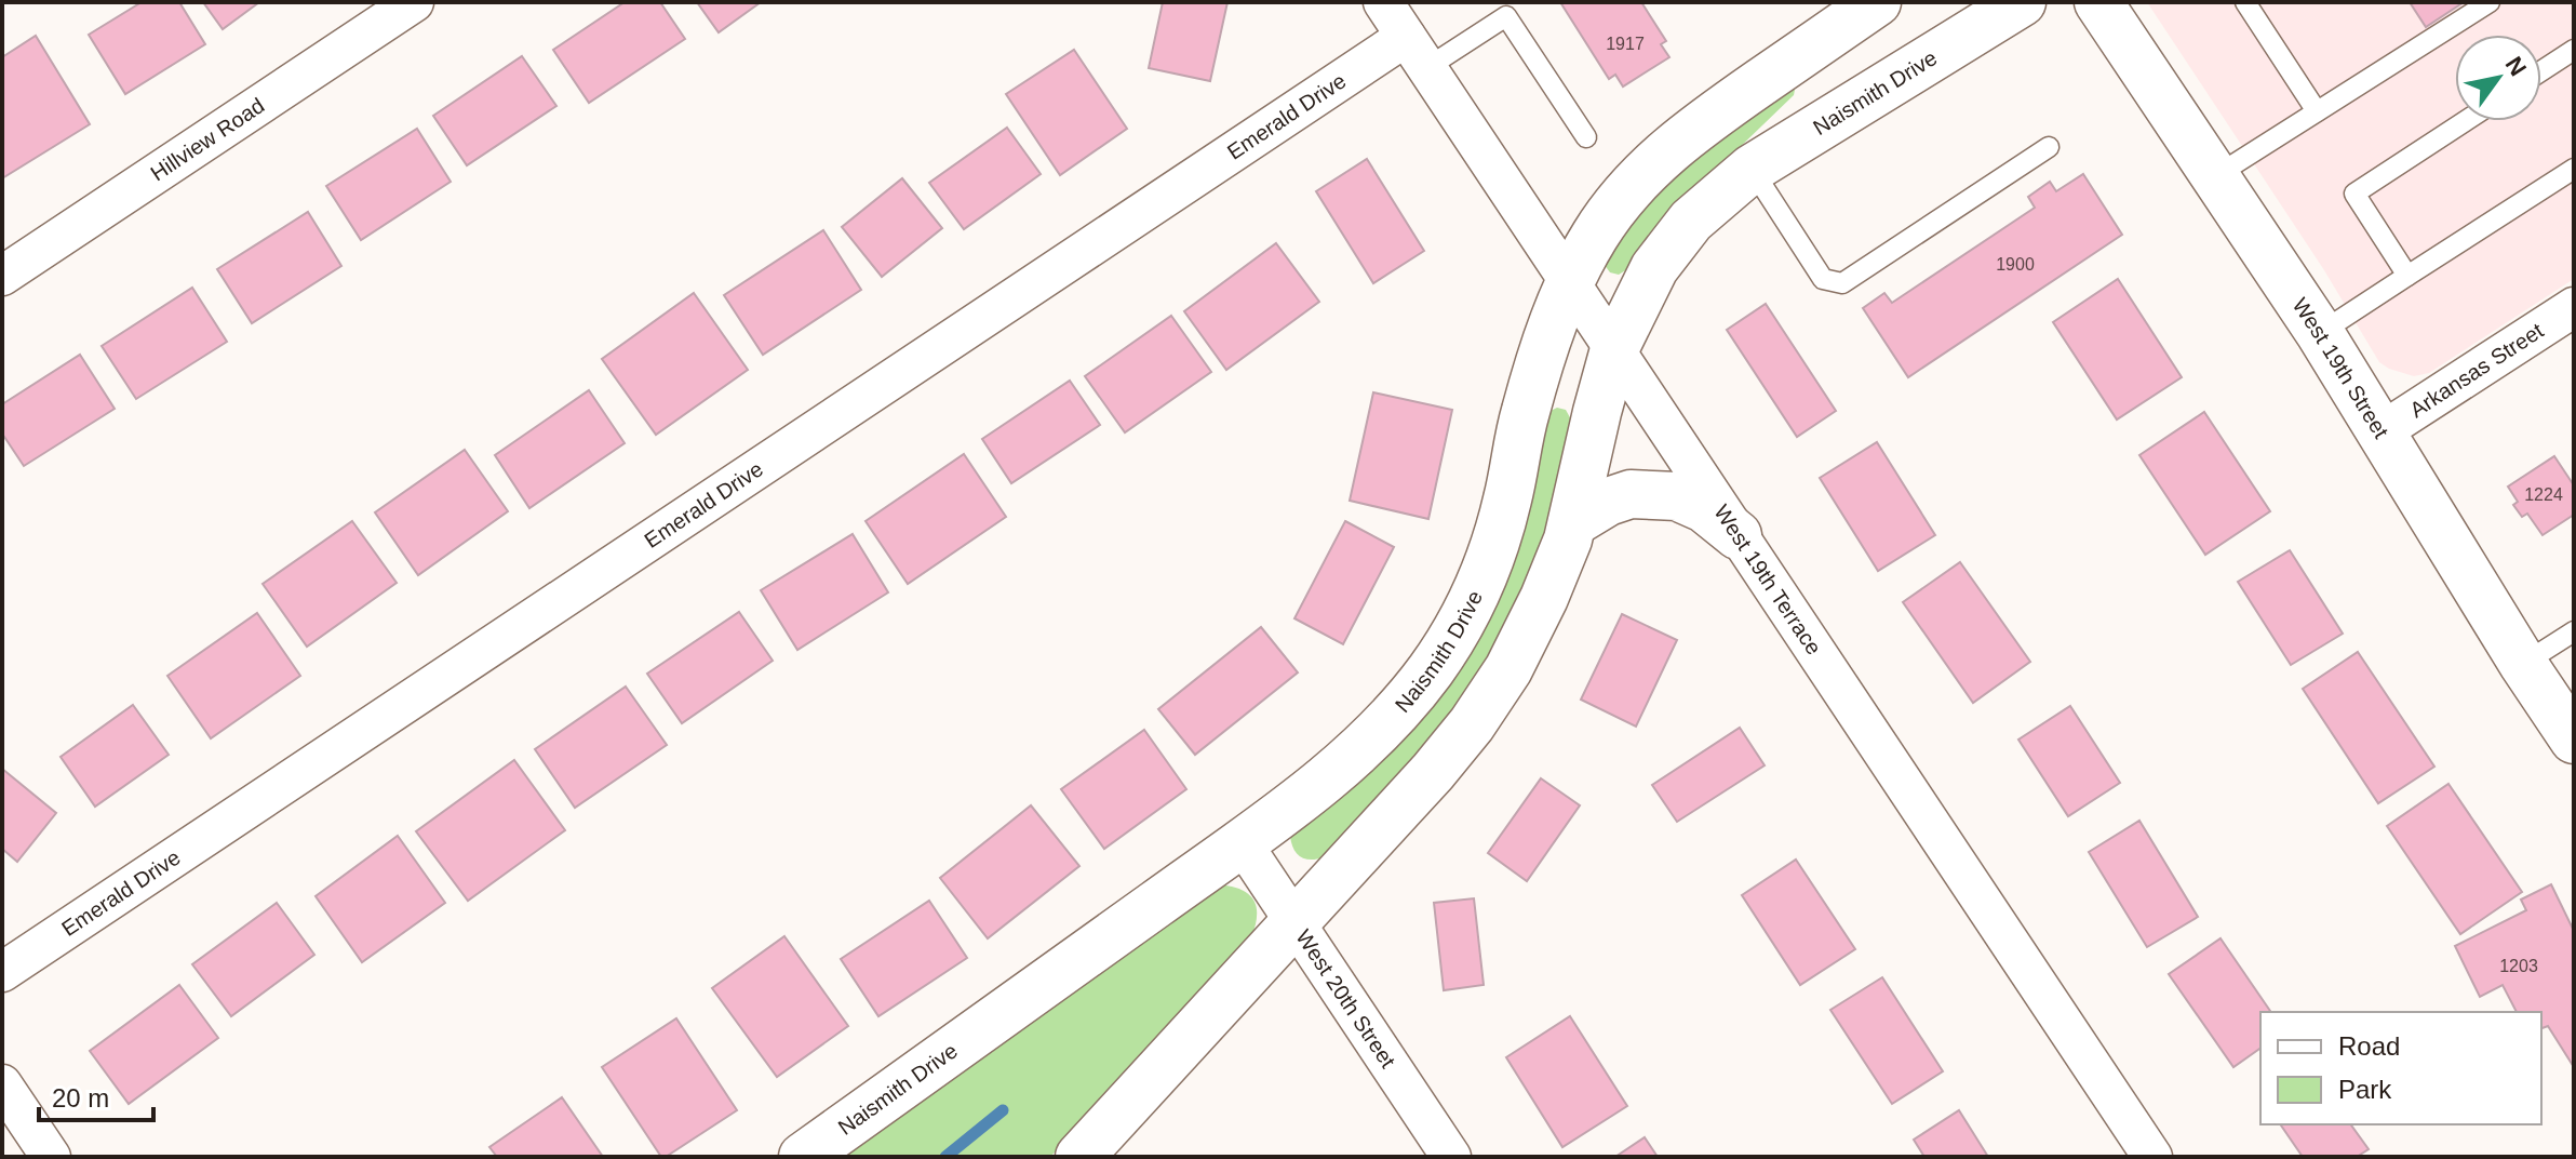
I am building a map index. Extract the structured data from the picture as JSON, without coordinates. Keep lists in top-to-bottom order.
{
  "streets": {
    "street": [
      "Naismith Drive",
      "Emerald Drive",
      "Hillview Road",
      "West 19th Street",
      "Arkansas Street",
      "West 19th Terrace",
      "West 20th Street"
    ]
  },
  "crossings": [
    ["Naismith Drive", "West 19th Terrace"],
    ["Naismith Drive", "West 20th Street"],
    ["Emerald Drive", "West 19th Terrace"],
    ["West 19th Street", "Arkansas Street"]
  ],
  "house_numbers": [
    "1917",
    "1900",
    "1224",
    "1203"
  ],
  "legend": ["Road", "Park"],
  "scale_bar": "20 m",
  "north": "top right"
}
